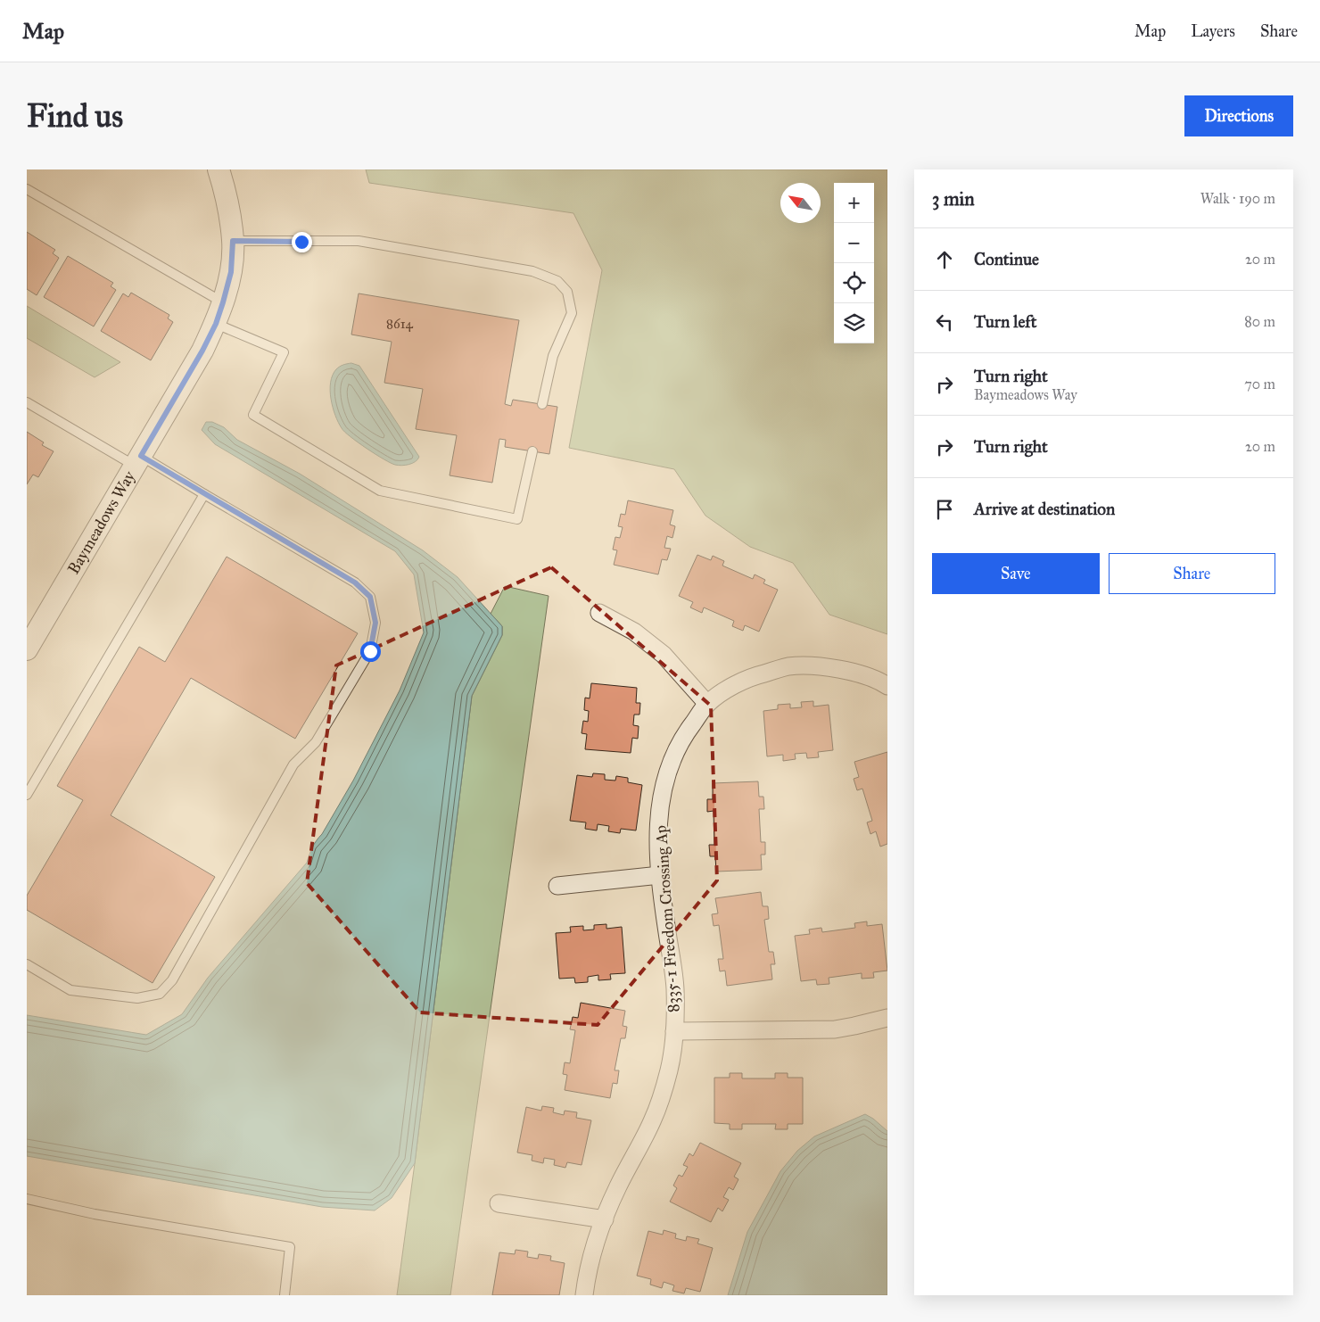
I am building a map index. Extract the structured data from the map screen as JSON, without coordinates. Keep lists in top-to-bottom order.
{
  "streets": {
    "street": ["Baymeadows Way", "8335-1 Freedom Crossing Ap"]
  },
  "house_numbers": ["8614"],
  "north": "top left",
  "page": {
    "header": "Map",
    "nav": ["Map", "Layers", "Share"],
    "buttons": [
      "Directions",
      ["Save", "Share"]
    ],
    "title": "Find us",
    "heading": ["3 min", "Walk · 190 m"],
    "map_buttons": ["+", "−"],
    "list": [
      ["Continue", "20 m"],
      ["Turn left", "80 m"],
      ["Turn right", "Baymeadows Way", "70 m"],
      ["Turn right", "20 m"],
      "Arrive at destination"
    ]
  }
}
